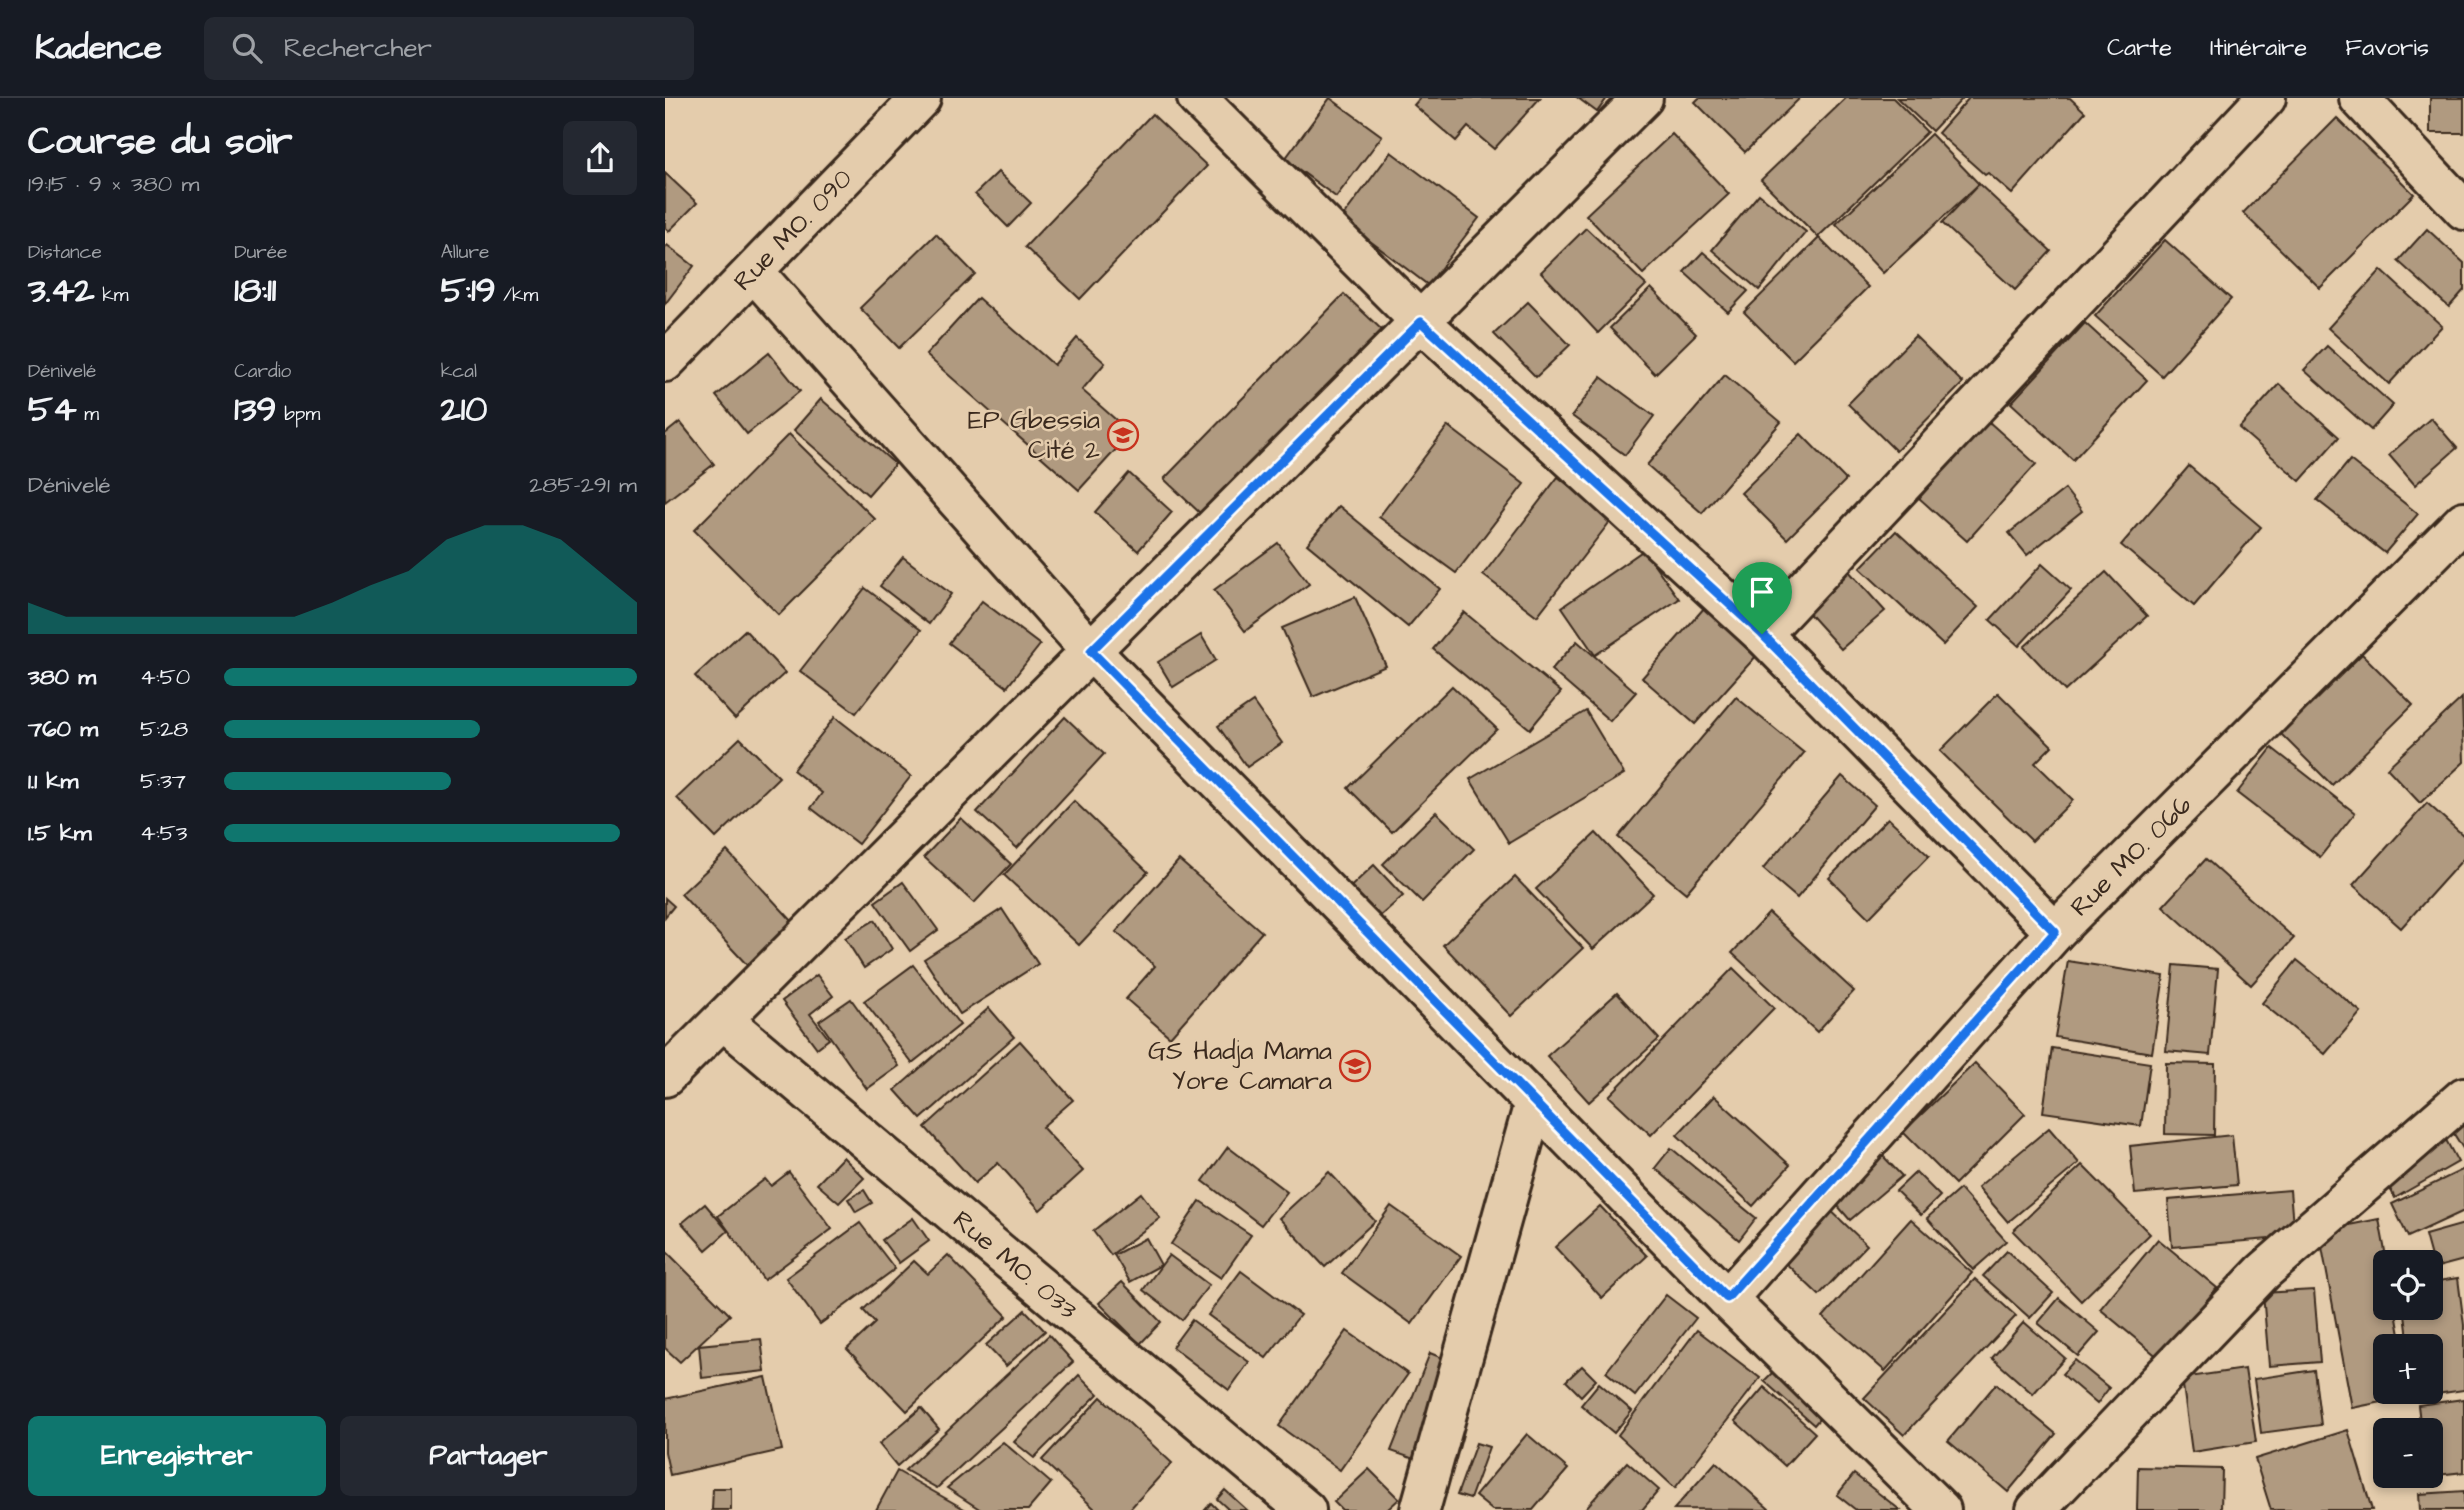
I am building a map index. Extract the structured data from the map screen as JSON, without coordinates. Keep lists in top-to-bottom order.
{
  "streets": {
    "street": ["Rue MO. 090", "Rue MO. 066", "Rue MO. 033"]
  },
  "places": {
    "school or university": ["EP Gbessia Cité 2", "GS Hadja Mama Yore Camara"]
  },
  "page": {
    "header": "Kadence",
    "search": "Rechercher",
    "nav": ["Carte", "Itinéraire", "Favoris"],
    "heading": ["Course du soir", "19:15 · 9 × 380 m"],
    "stats": [
      ["Distance", "3.42 km"],
      ["Durée", "18:11"],
      ["Allure", "5:19 /km"],
      ["Dénivelé", "54 m"],
      ["Cardio", "139 bpm"],
      ["kcal", "210"]
    ],
    "chart": ["Dénivelé", "285–291 m"],
    "list": [
      {
        "name": "380 m",
        "note": "4:50"
      },
      {
        "name": "760 m",
        "note": "5:28"
      },
      {
        "name": "1.1 km",
        "note": "5:37"
      },
      {
        "name": "1.5 km",
        "note": "4:53"
      }
    ],
    "map_buttons": ["+", "−"],
    "buttons": ["Enregistrer", "Partager"]
  }
}
